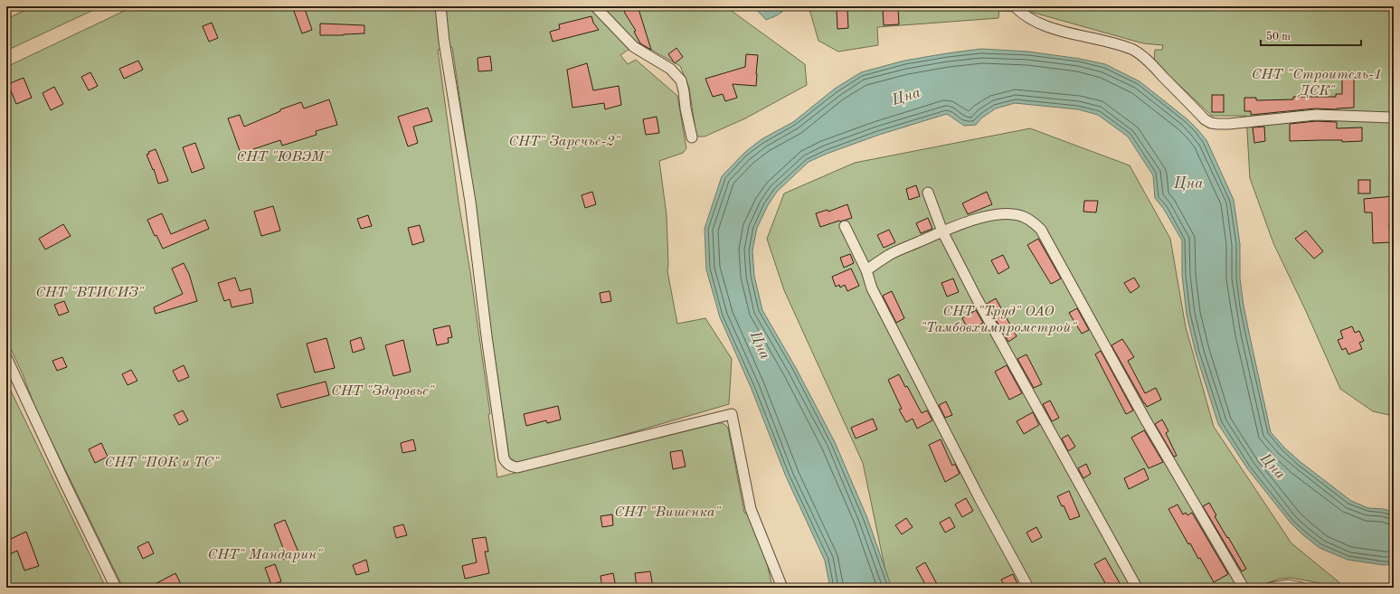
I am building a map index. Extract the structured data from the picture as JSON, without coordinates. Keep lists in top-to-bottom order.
{
  "water": ["Цна"],
  "parks": [
    "СНТ \"Строитель-1 ДСК\"",
    "СНТ\" Заречье-2\"",
    "СНТ \"ЮВЭМ\"",
    "СНТ \"ВТИСИЗ\"",
    "СНТ \"Труд\" ОАО \"Тамбовхимпромстрой\"",
    "СНТ \"Здоровье\"",
    "СНТ \"ПОК и ТС\"",
    "СНТ \"Вишенка\"",
    "СНТ\" Мандарин\""
  ],
  "scale_bar": "50 m"
}
